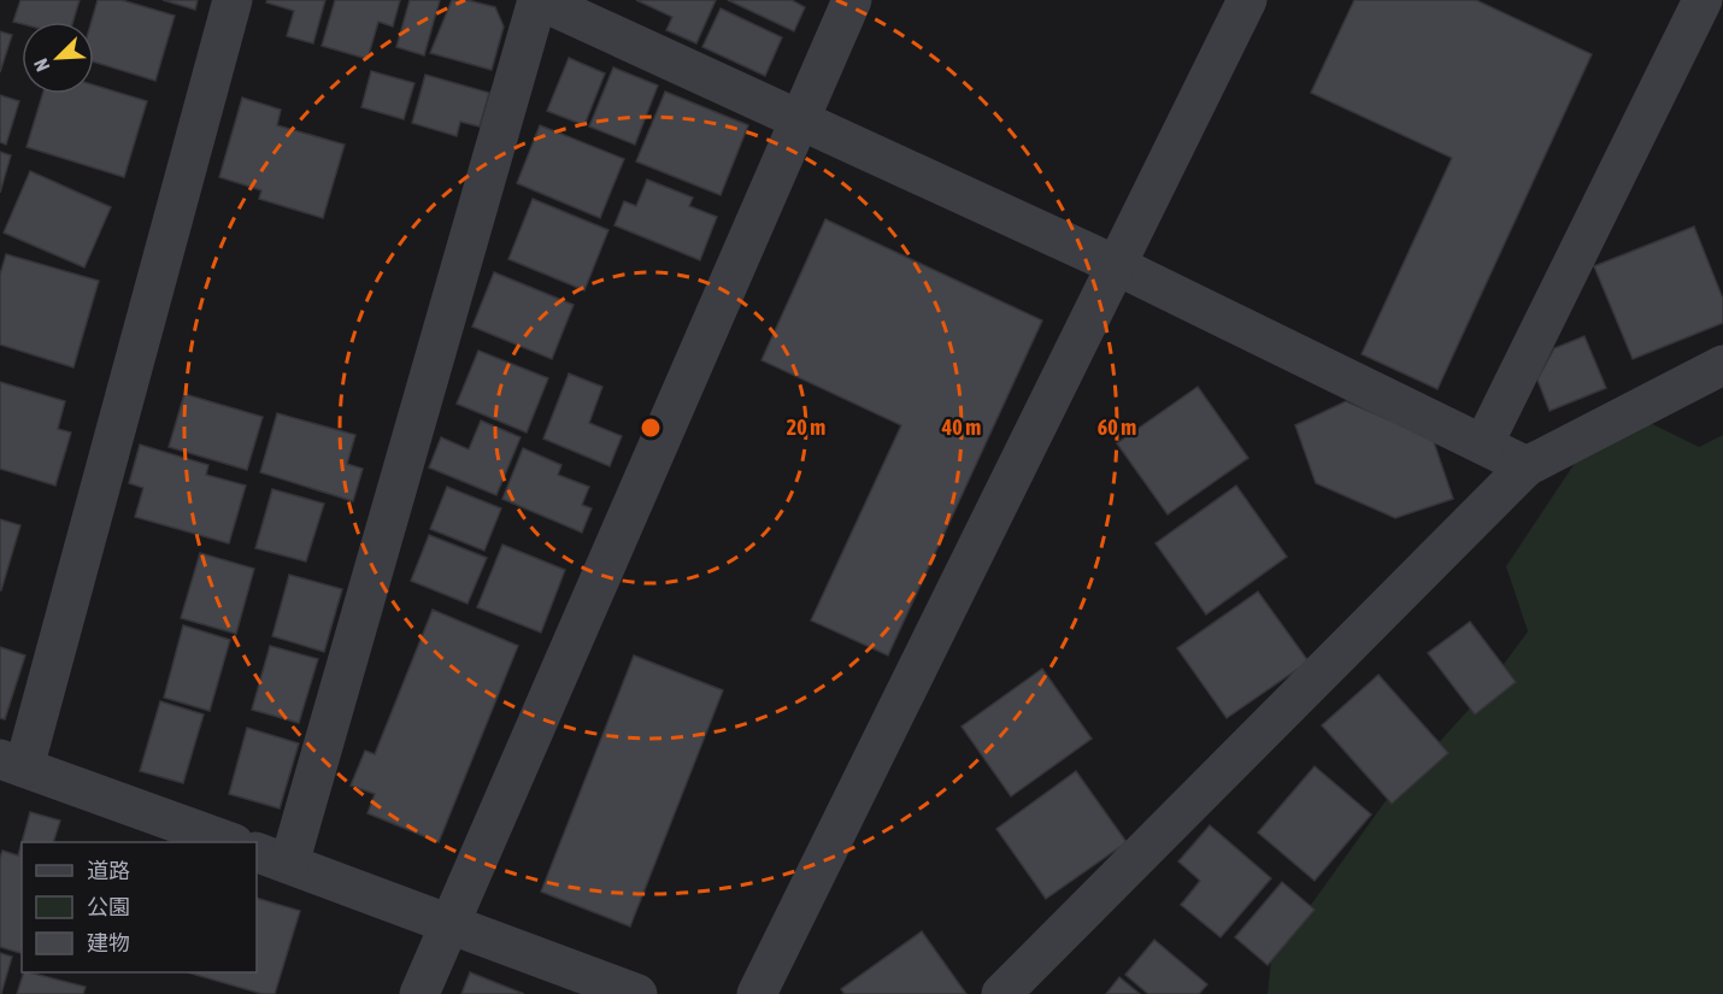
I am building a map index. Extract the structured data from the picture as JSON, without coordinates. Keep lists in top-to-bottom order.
{
  "legend": ["道路", "公園", "建物"],
  "north": "bottom left",
  "rings": ["20 m", "40 m", "60 m"]
}
